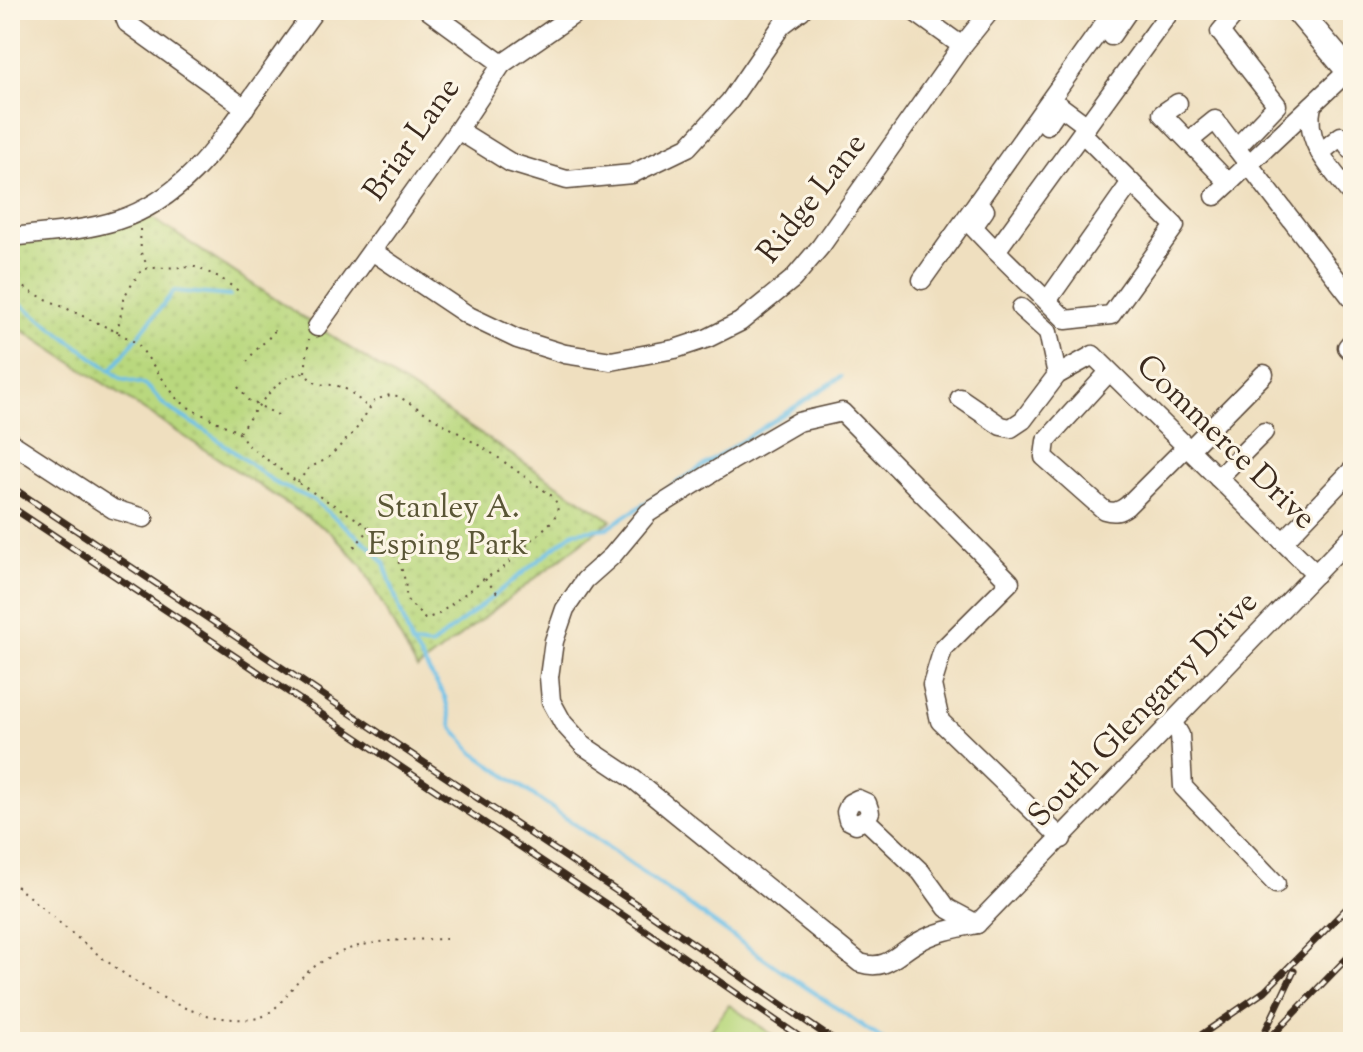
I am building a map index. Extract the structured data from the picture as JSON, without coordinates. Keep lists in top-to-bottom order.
{
  "streets": {
    "street": [
      "Briar Lane",
      "Ridge Lane",
      "Commerce Drive",
      "South Glengarry Drive"
    ]
  },
  "crossings": [
    ["Briar Lane", "Ridge Lane"],
    ["Commerce Drive", "South Glengarry Drive"]
  ],
  "parks": ["Stanley A. Esping Park"]
}
